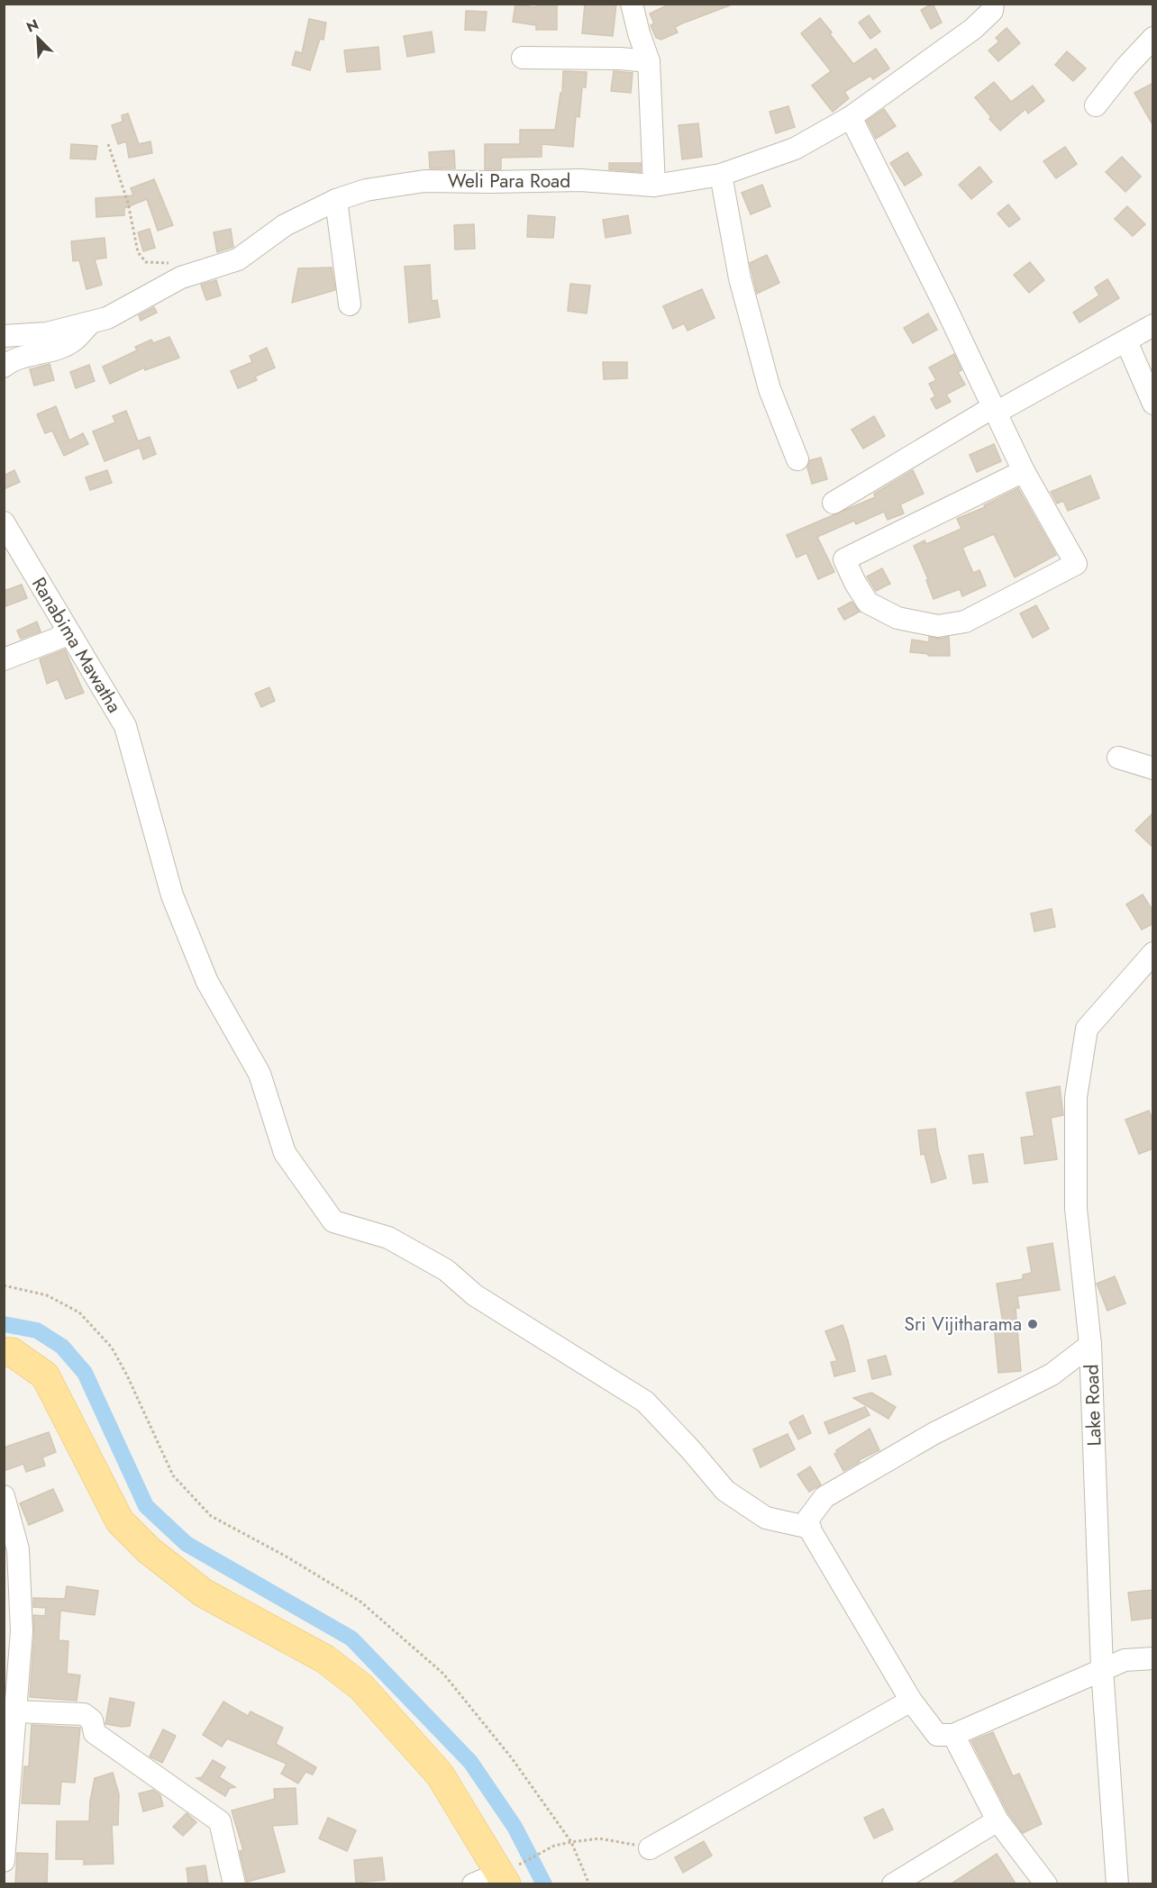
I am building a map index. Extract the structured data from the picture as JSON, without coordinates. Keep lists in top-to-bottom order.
{
  "streets": {
    "street": ["Weli Para Road", "Ranabima Mawatha", "Lake Road"]
  },
  "places": ["Sri Vijitharama"],
  "north": "top left"
}
